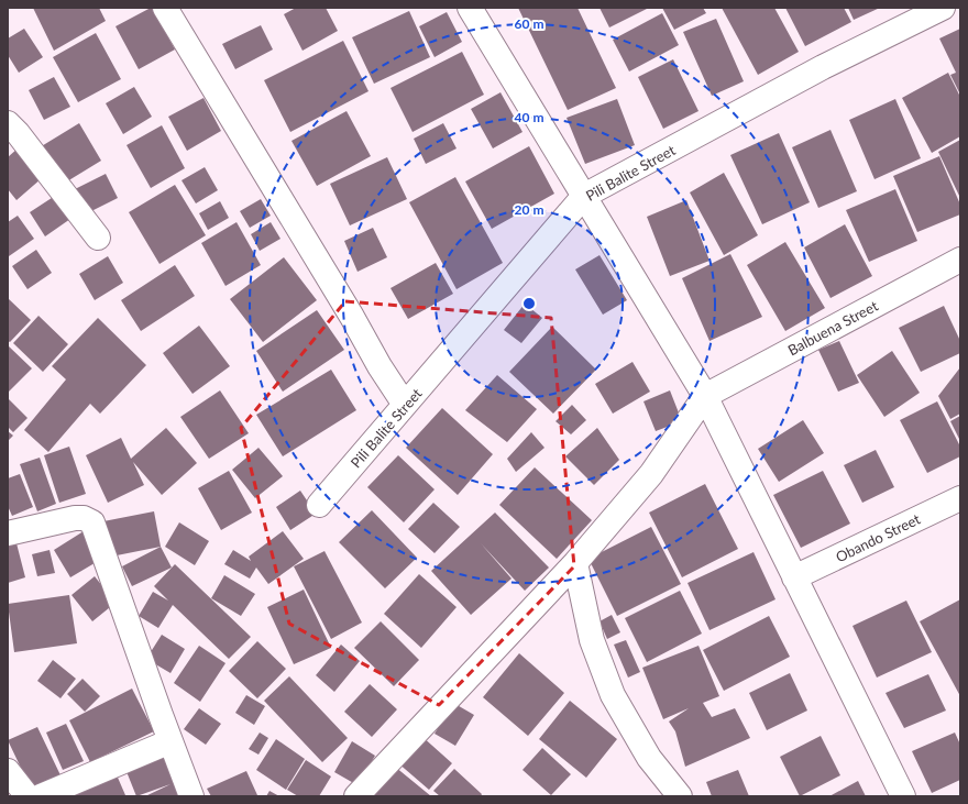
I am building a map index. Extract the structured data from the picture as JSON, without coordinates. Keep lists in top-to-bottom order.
{
  "streets": {
    "street": ["Pili Balite Street", "Balbuena Street", "Obando Street"]
  },
  "rings": ["60 m", "40 m", "20 m"]
}
